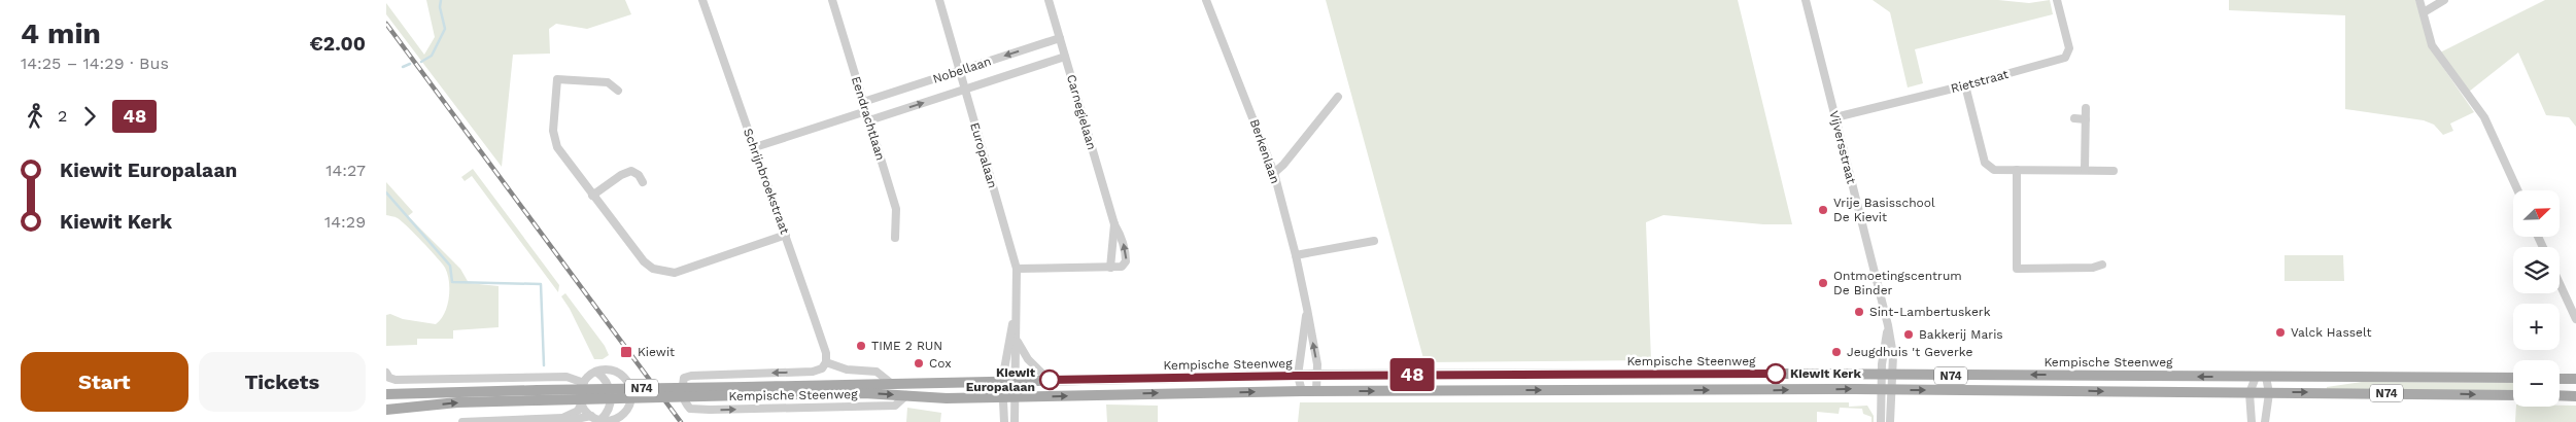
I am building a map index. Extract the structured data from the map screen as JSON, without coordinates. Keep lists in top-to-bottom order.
{
  "streets": {
    "main road": ["Kempische Steenweg", "N74"],
    "street": [
      "Nobellaan",
      "Rietstraat",
      "Carnegielaan",
      "Eendrachtlaan",
      "Vijversstraat",
      "Berkenlaan",
      "Europalaan",
      "Schrijnbroekstraat"
    ]
  },
  "crossings": [
    ["Nobellaan", "Carnegielaan"],
    ["Nobellaan", "Eendrachtlaan"],
    ["Nobellaan", "Europalaan"],
    ["Rietstraat", "Vijversstraat"],
    ["Vijversstraat", "Kempische Steenweg"],
    ["Berkenlaan", "Kempische Steenweg"],
    ["Europalaan", "Kempische Steenweg"],
    ["Schrijnbroekstraat", "Kempische Steenweg"]
  ],
  "places": {
    "other": [
      "Vrije Basisschool De Kievit",
      "Ontmoetingscentrum De Binder",
      "Sint-Lambertuskerk",
      "Valck Hasselt",
      "Bakkerij Maris",
      "TIME 2 RUN",
      "Jeugdhuis 't Geverke",
      "Cox",
      "Kiewit Kerk",
      "Kiewit Europalaan"
    ],
    "transit": ["Kiewit"]
  },
  "lines": ["bus line 48"],
  "north": "top right",
  "page": {
    "heading": ["4 min", "14:25 – 14:29 · Bus", "€2.00"],
    "on_map": "48",
    "legs": ["2", "48"],
    "list": [
      {
        "name": "Kiewit Europalaan",
        "value": "14:27"
      },
      {
        "name": "Kiewit Kerk",
        "value": "14:29"
      }
    ],
    "map_buttons": ["+", "−"],
    "buttons": ["Start", "Tickets"]
  }
}
